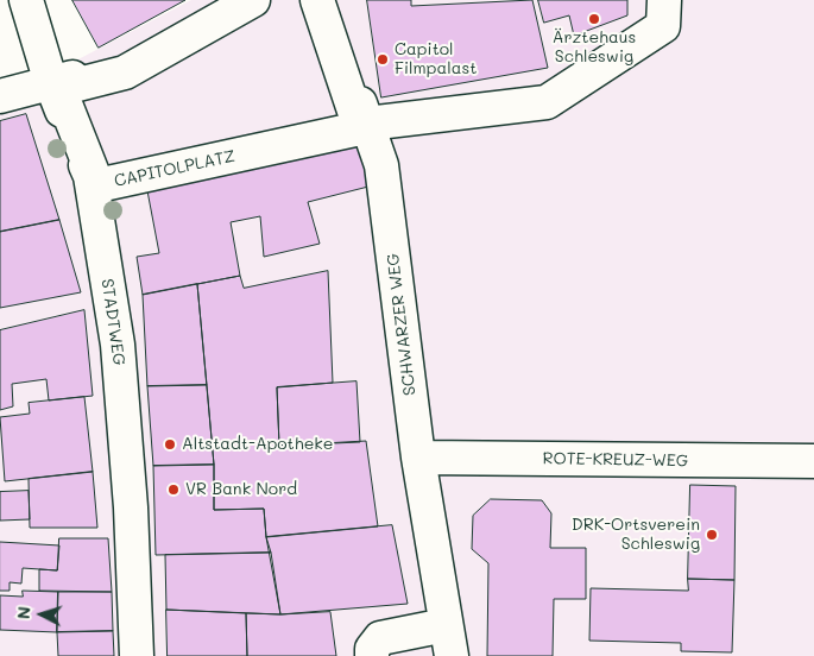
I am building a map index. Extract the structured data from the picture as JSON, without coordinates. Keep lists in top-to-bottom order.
{
  "streets": {
    "street": [
      "CAPITOLPLATZ",
      "STADTWEG",
      "SCHWARZER WEG",
      "ROTE-KREUZ-WEG"
    ]
  },
  "crossings": [
    ["SCHWARZER WEG", "ROTE-KREUZ-WEG"]
  ],
  "places": [
    "Ärztehaus Schleswig",
    "Capitol Filmpalast",
    "Altstadt-Apotheke",
    "VR Bank Nord",
    "DRK-Ortsverein Schleswig"
  ],
  "north": "left"
}
